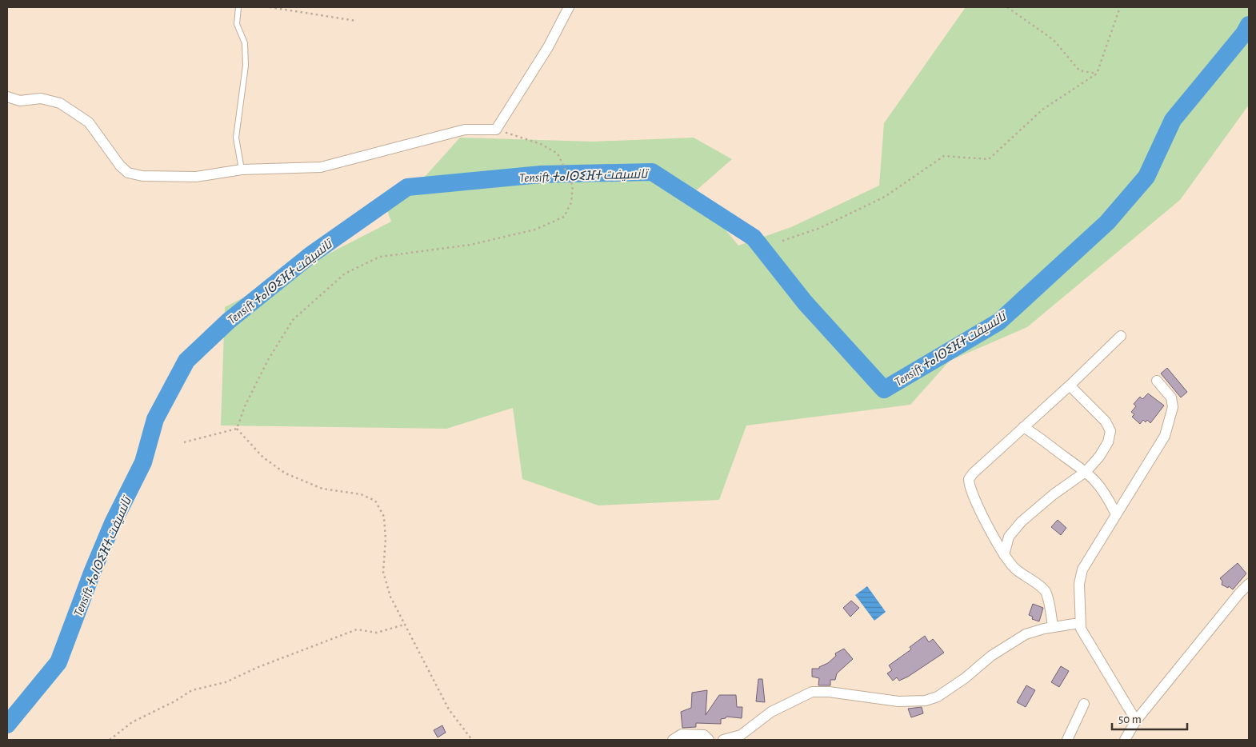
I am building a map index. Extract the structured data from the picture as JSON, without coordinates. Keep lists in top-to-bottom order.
{
  "water": ["Tensift ⵜⴰⵏⵙⵉⴼⵜ تانسيفت"],
  "scale_bar": "50 m"
}
